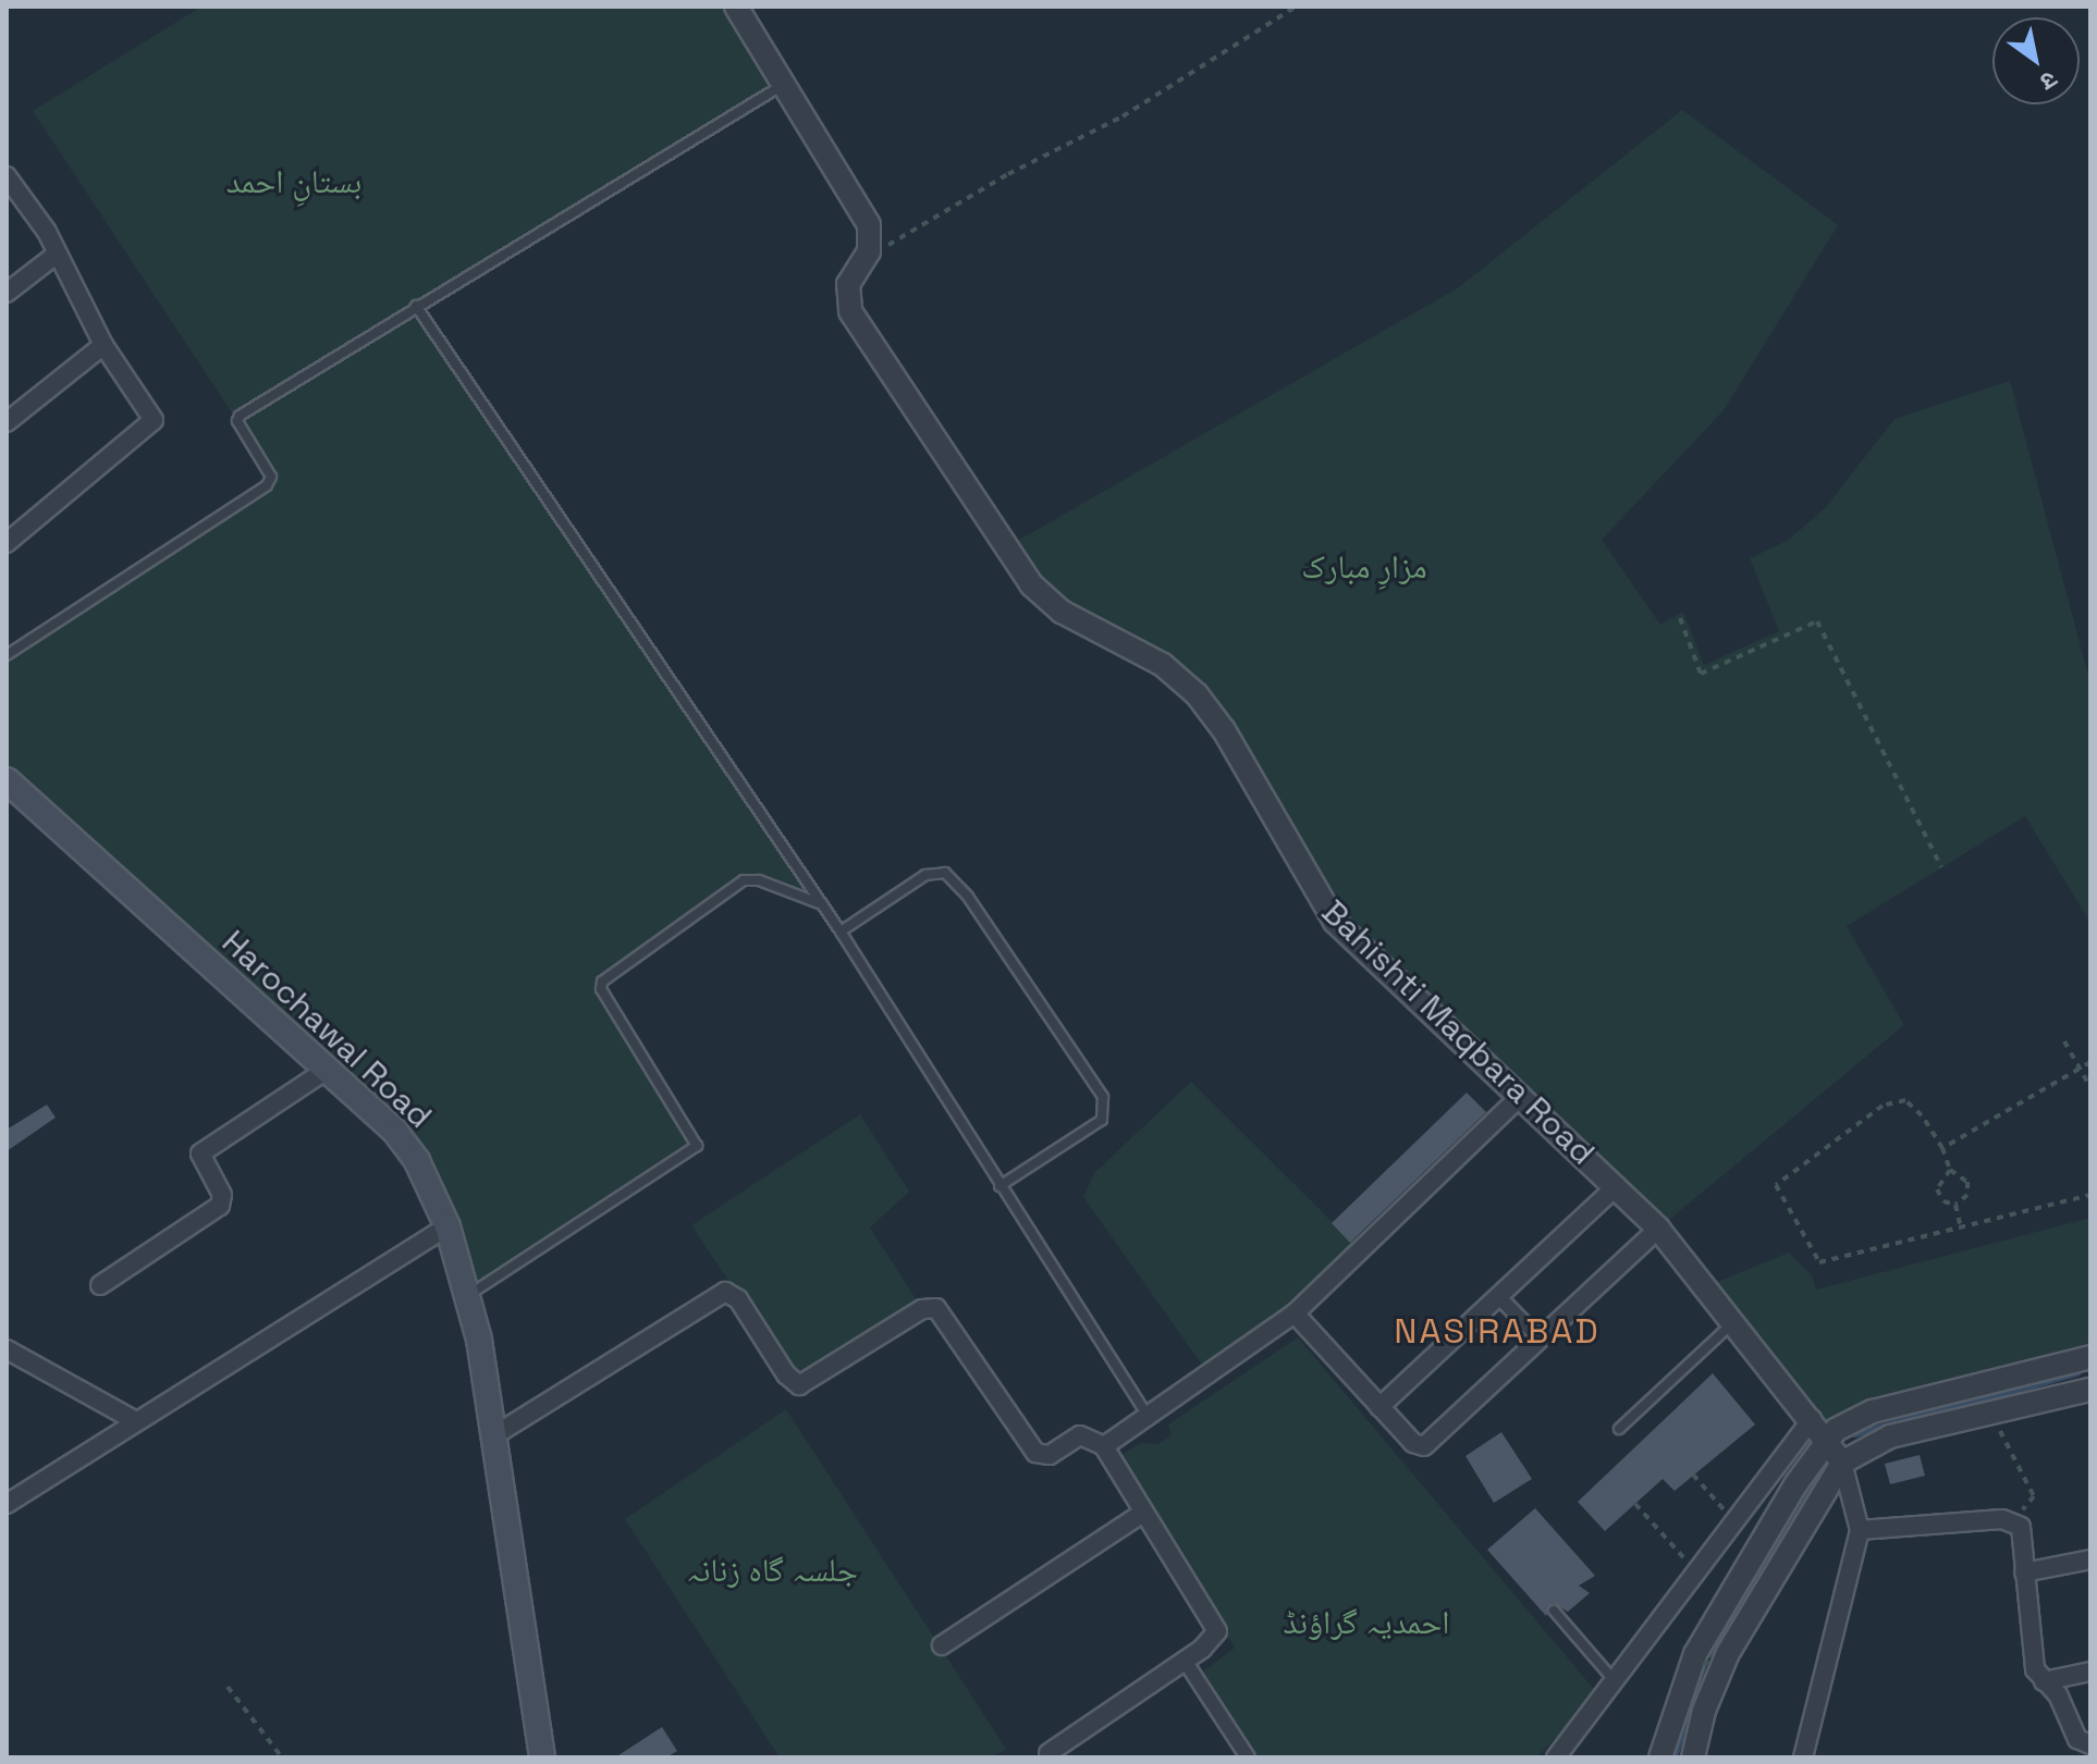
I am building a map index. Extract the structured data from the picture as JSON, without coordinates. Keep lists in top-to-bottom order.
{
  "streets": {
    "main road": ["Harochawal Road"],
    "street": ["Bahishti Maqbara Road"]
  },
  "districts": ["NASIRABAD"],
  "parks": [
    "بستانِ احمد",
    "مزارِ مبارک",
    "جلسہ گاہ زنانہ",
    "احمدیہ گراؤنڈ"
  ],
  "north": "bottom right"
}
